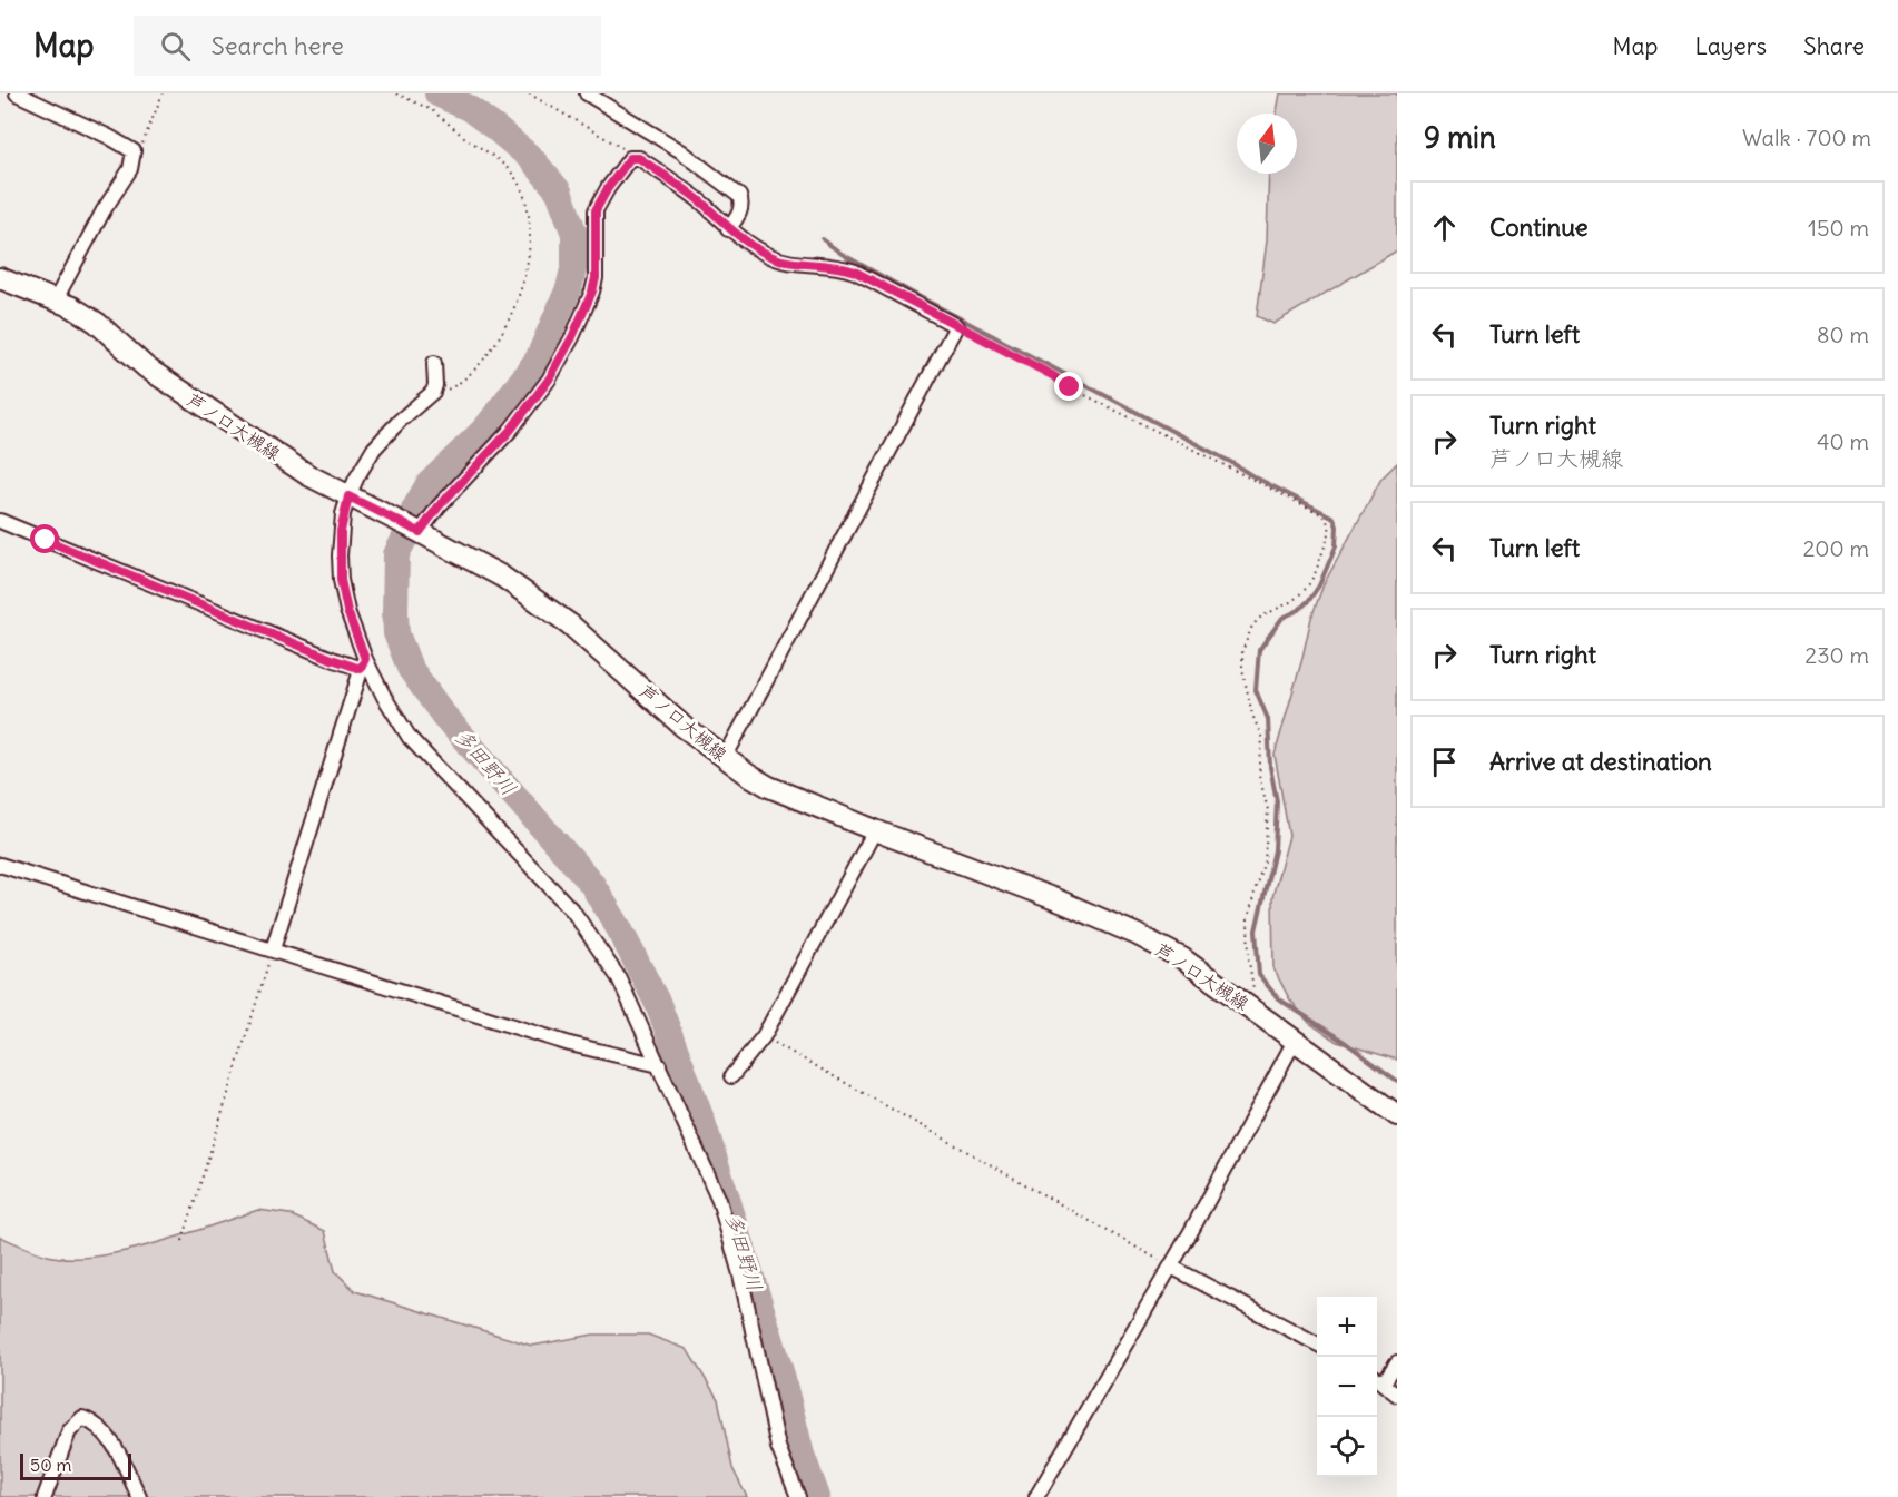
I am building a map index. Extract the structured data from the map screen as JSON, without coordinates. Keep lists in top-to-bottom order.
{
  "streets": {
    "main road": ["芦ノ口大槻線"]
  },
  "water": ["多田野川"],
  "scale_bar": "50 m",
  "north": "top",
  "page": {
    "header": "Map",
    "search": "Search here",
    "nav": ["Map", "Layers", "Share"],
    "heading": ["9 min", "Walk · 700 m"],
    "list": [
      ["Continue", "150 m"],
      ["Turn left", "80 m"],
      ["Turn right", "芦ノ口大槻線", "40 m"],
      ["Turn left", "200 m"],
      ["Turn right", "230 m"],
      "Arrive at destination"
    ],
    "map_buttons": ["+", "−"],
    "scale": "50 m"
  }
}
